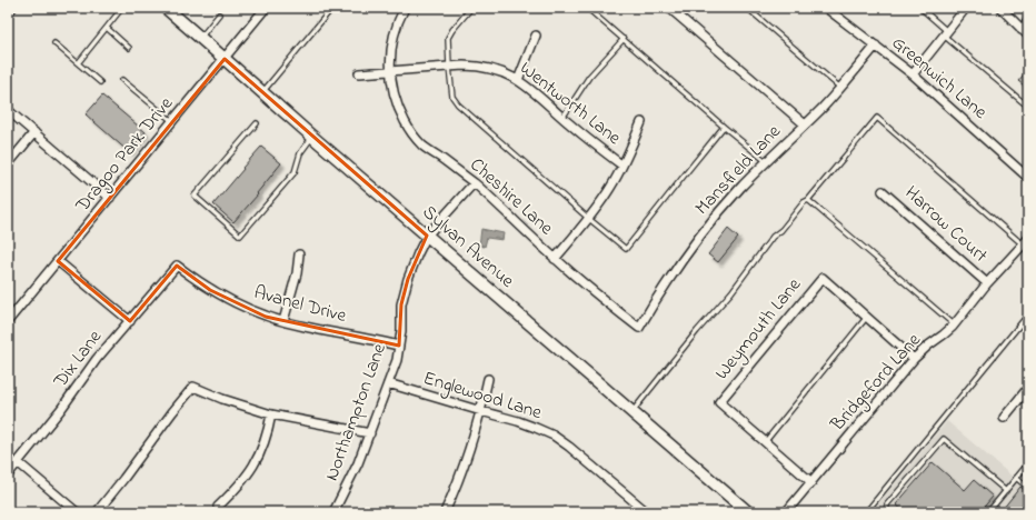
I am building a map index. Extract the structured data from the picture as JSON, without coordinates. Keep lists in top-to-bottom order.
{
  "streets": {
    "main road": ["Sylvan Avenue"],
    "street": [
      "Greenwich Lane",
      "Wentworth Lane",
      "Dragoo Park Drive",
      "Mansfield Lane",
      "Cheshire Lane",
      "Harrow Court",
      "Avanel Drive",
      "Weymouth Lane",
      "Dix Lane",
      "Bridgeford Lane",
      "Englewood Lane",
      "Northampton Lane"
    ]
  },
  "crossings": [
    ["Greenwich Lane", "Mansfield Lane"],
    ["Wentworth Lane", "Cheshire Lane"],
    ["Dragoo Park Drive", "Sylvan Avenue"],
    ["Mansfield Lane", "Cheshire Lane"],
    ["Cheshire Lane", "Northampton Lane"],
    ["Harrow Court", "Bridgeford Lane"],
    ["Sylvan Avenue", "Northampton Lane"],
    ["Avanel Drive", "Dix Lane"],
    ["Avanel Drive", "Northampton Lane"],
    ["Englewood Lane", "Northampton Lane"]
  ]
}
